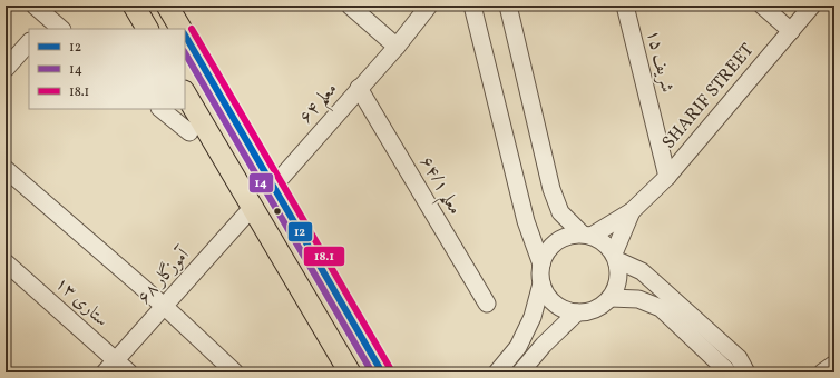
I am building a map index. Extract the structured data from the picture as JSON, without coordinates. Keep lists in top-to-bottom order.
{
  "streets": {
    "street": [
      "شریف ۱۵",
      "SHARIF STREET",
      "معلم ۶۴",
      "معلم ۶۴/۱",
      "آموزگار ۶۸",
      "ستاری ۱۳"
    ]
  },
  "crossings": [
    ["شریف ۱۵", "SHARIF STREET"],
    ["معلم ۶۴", "معلم ۶۴/۱"],
    ["آموزگار ۶۸", "ستاری ۱۳"]
  ],
  "lines": ["transit line 18.1", "transit line 12", "transit line 14"],
  "legend": ["12", "14", "18.1"]
}
